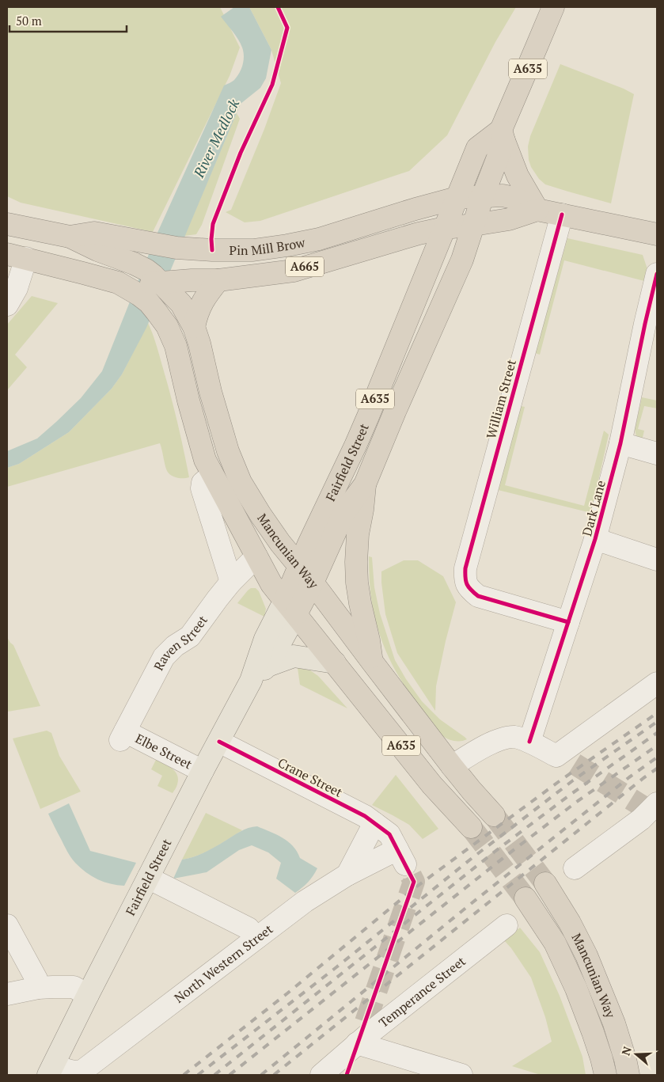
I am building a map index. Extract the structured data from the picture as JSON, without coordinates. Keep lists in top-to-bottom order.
{
  "streets": {
    "highway": [
      "A635",
      "Pin Mill Brow",
      "A665",
      "Fairfield Street",
      "Mancunian Way"
    ],
    "street": [
      "William Street",
      "Dark Lane",
      "Raven Street",
      "Elbe Street",
      "Crane Street",
      "North Western Street",
      "Temperance Street"
    ]
  },
  "crossings": [
    ["A635", "Pin Mill Brow"],
    ["A635", "A665"],
    ["A635", "Fairfield Street"],
    ["Pin Mill Brow", "A665"],
    ["Pin Mill Brow", "Fairfield Street"],
    ["Pin Mill Brow", "Mancunian Way"],
    ["A665", "William Street"],
    ["A665", "Fairfield Street"],
    ["A665", "Mancunian Way"],
    ["William Street", "Dark Lane"],
    ["Fairfield Street", "Mancunian Way"],
    ["Fairfield Street", "Elbe Street"],
    ["Fairfield Street", "Crane Street"],
    ["Fairfield Street", "North Western Street"],
    ["Mancunian Way", "Raven Street"],
    ["Raven Street", "Elbe Street"],
    ["Crane Street", "North Western Street"]
  ],
  "water": ["River Medlock"],
  "scale_bar": "50 m",
  "north": "left"
}
